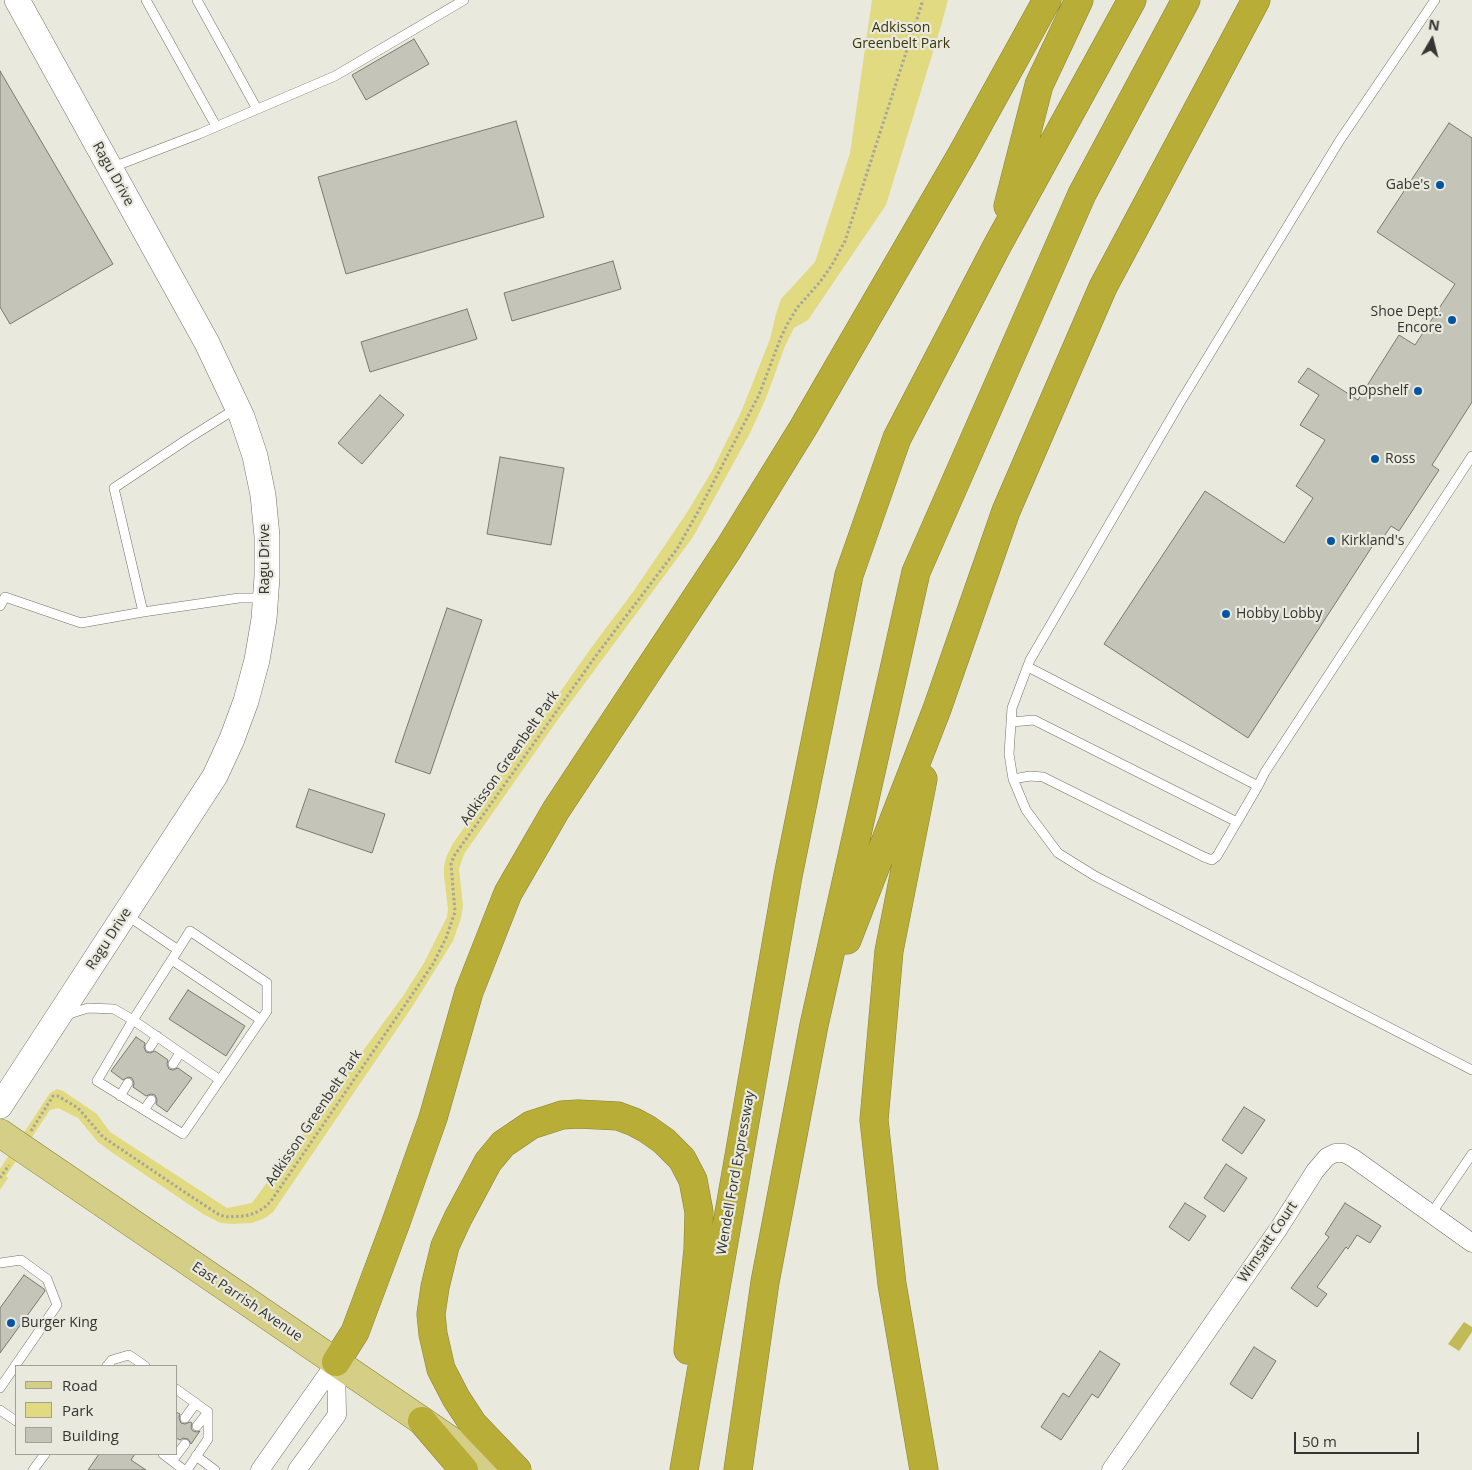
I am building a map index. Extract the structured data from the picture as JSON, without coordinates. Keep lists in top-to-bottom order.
{
  "streets": {
    "highway": ["Wendell Ford Expressway"],
    "main road": ["East Parrish Avenue"],
    "street": ["Ragu Drive", "Wimsatt Court"],
    "path": ["Adkisson Greenbelt Park"]
  },
  "crossings": [
    ["Adkisson Greenbelt Park", "East Parrish Avenue"]
  ],
  "parks": ["Adkisson Greenbelt Park"],
  "places": [
    "Gabe's",
    "Shoe Dept. Encore",
    "pOpshelf",
    "Ross",
    "Kirkland's",
    "Hobby Lobby",
    "Burger King"
  ],
  "legend": ["Road", "Park", "Building"],
  "scale_bar": "50 m",
  "north": "top"
}
